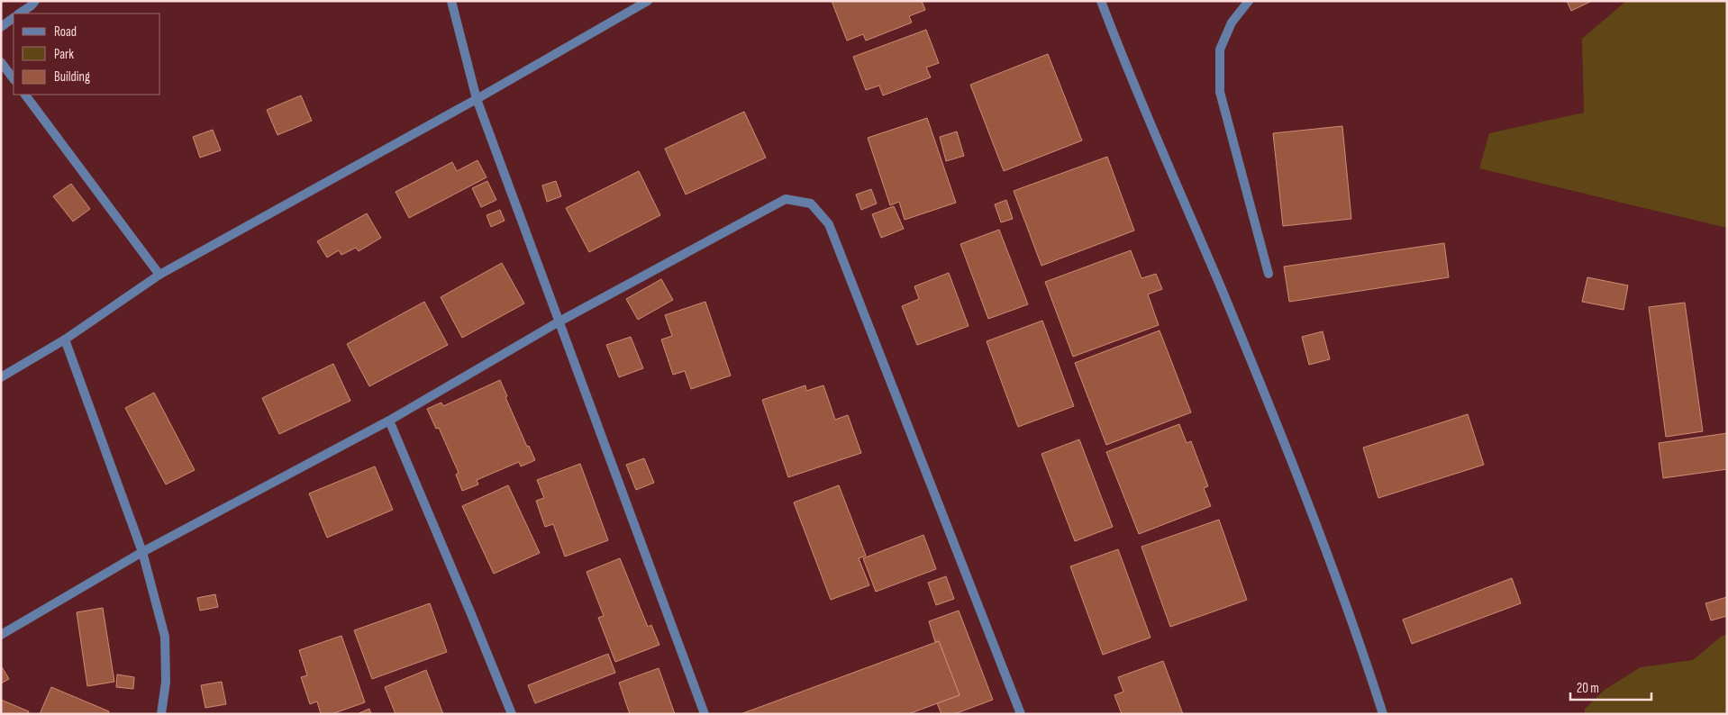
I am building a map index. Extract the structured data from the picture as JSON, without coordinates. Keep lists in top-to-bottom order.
{
  "legend": ["Road", "Park", "Building"],
  "scale_bar": "20 m"
}
